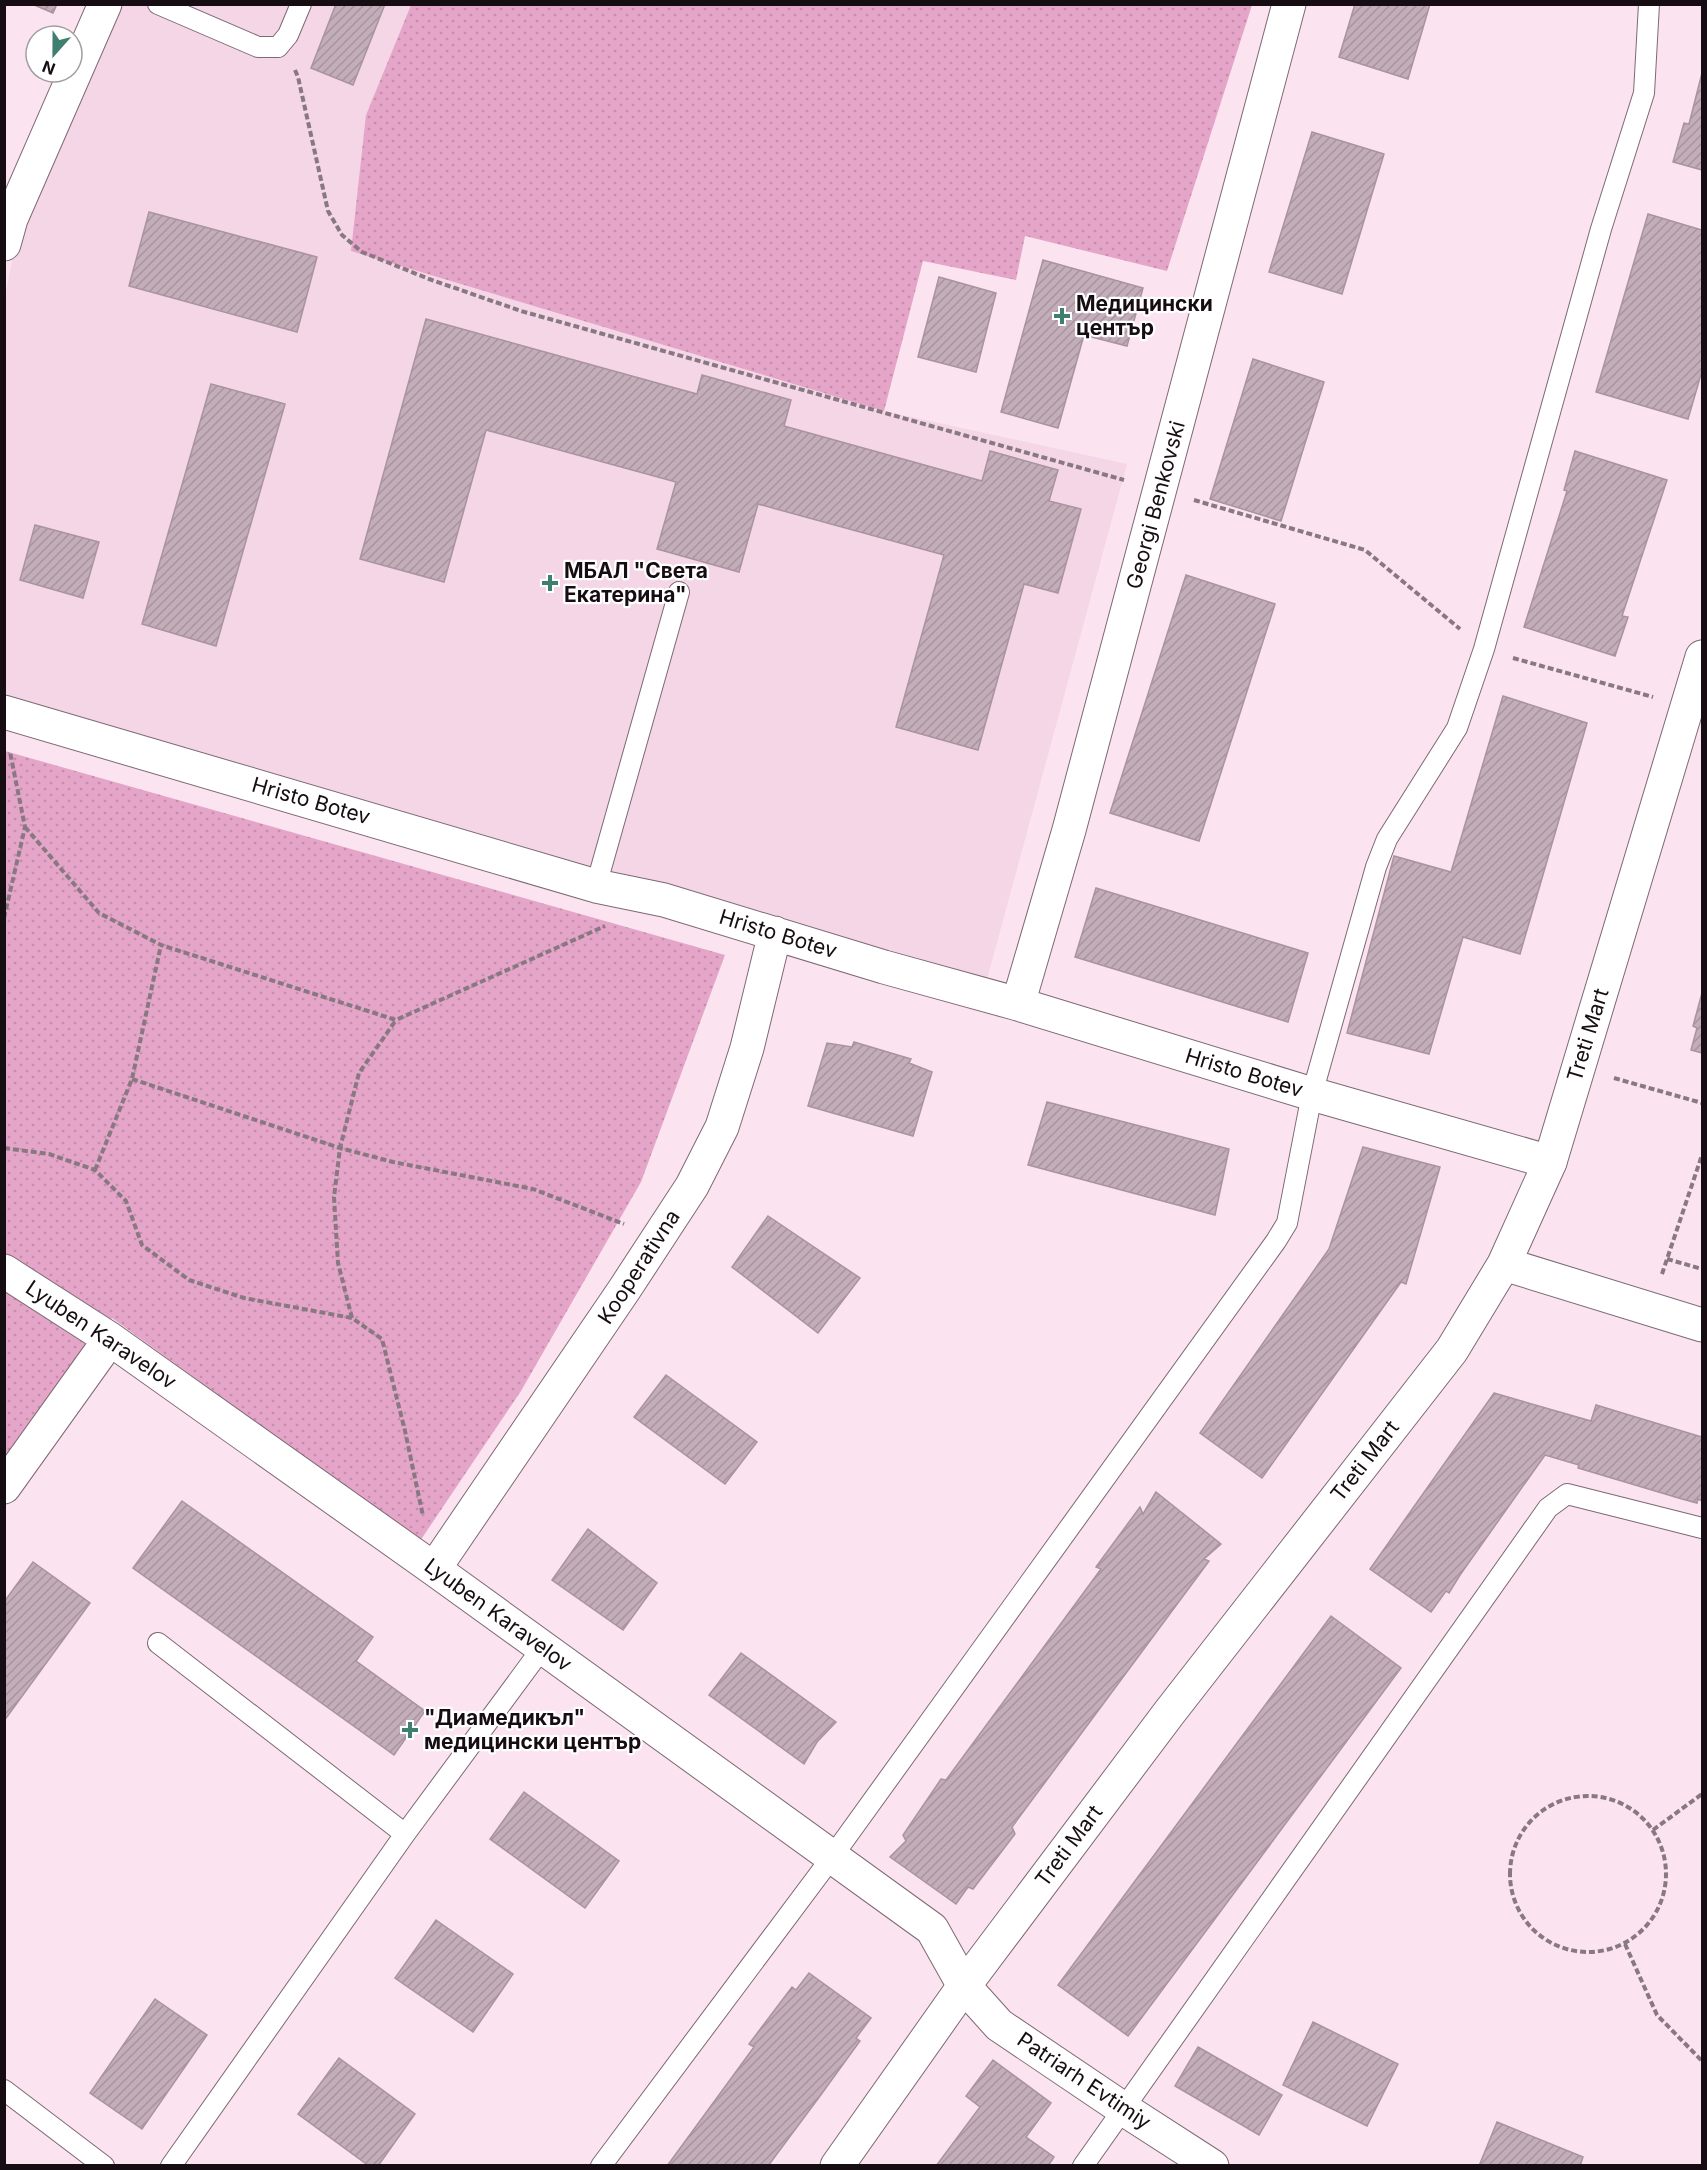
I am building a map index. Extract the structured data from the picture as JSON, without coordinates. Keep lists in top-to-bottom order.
{
  "streets": {
    "street": [
      "Georgi Benkovski",
      "Hristo Botev",
      "Treti Mart",
      "Kooperativna",
      "Lyuben Karavelov",
      "Patriarh Evtimiy"
    ]
  },
  "crossings": [
    ["Georgi Benkovski", "Hristo Botev"],
    ["Hristo Botev", "Treti Mart"],
    ["Hristo Botev", "Kooperativna"],
    ["Treti Mart", "Lyuben Karavelov"],
    ["Treti Mart", "Patriarh Evtimiy"],
    ["Kooperativna", "Lyuben Karavelov"],
    ["Lyuben Karavelov", "Patriarh Evtimiy"]
  ],
  "places": {
    "health": ["Медицински център", "МБАЛ \"Света Екатерина\"", "\"Диамедикъл\" медицински център"]
  },
  "north": "bottom"
}
